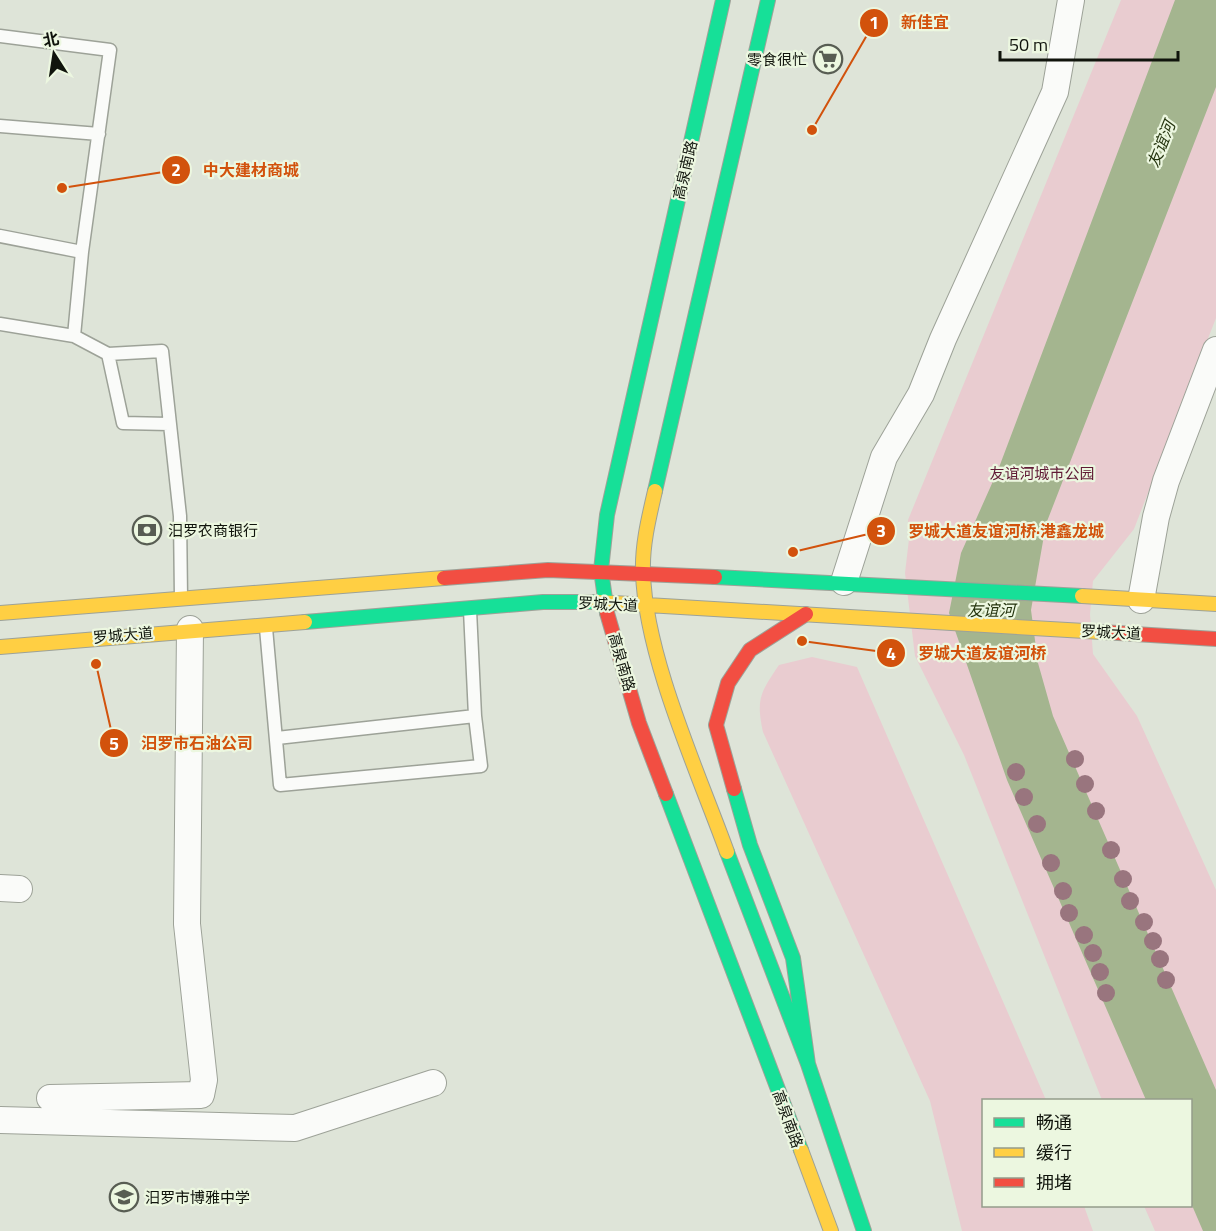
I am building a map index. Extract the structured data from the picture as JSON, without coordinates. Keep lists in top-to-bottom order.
{
  "streets": {
    "main road": ["高泉南路", "罗城大道"]
  },
  "crossings": [
    ["高泉南路", "罗城大道"]
  ],
  "water": ["友谊河"],
  "parks": ["友谊河城市公园"],
  "places": {
    "supermarket": ["零食很忙"],
    "other": [
      "新佳宜",
      "中大建材商城",
      "罗城大道友谊河桥·港鑫龙城",
      "罗城大道友谊河桥",
      "汨罗市石油公司"
    ],
    "bank": ["汨罗农商银行"],
    "school or university": ["汨罗市博雅中学"]
  },
  "legend": ["畅通", "缓行", "拥堵"],
  "scale_bar": "50 m",
  "north": "top"
}
